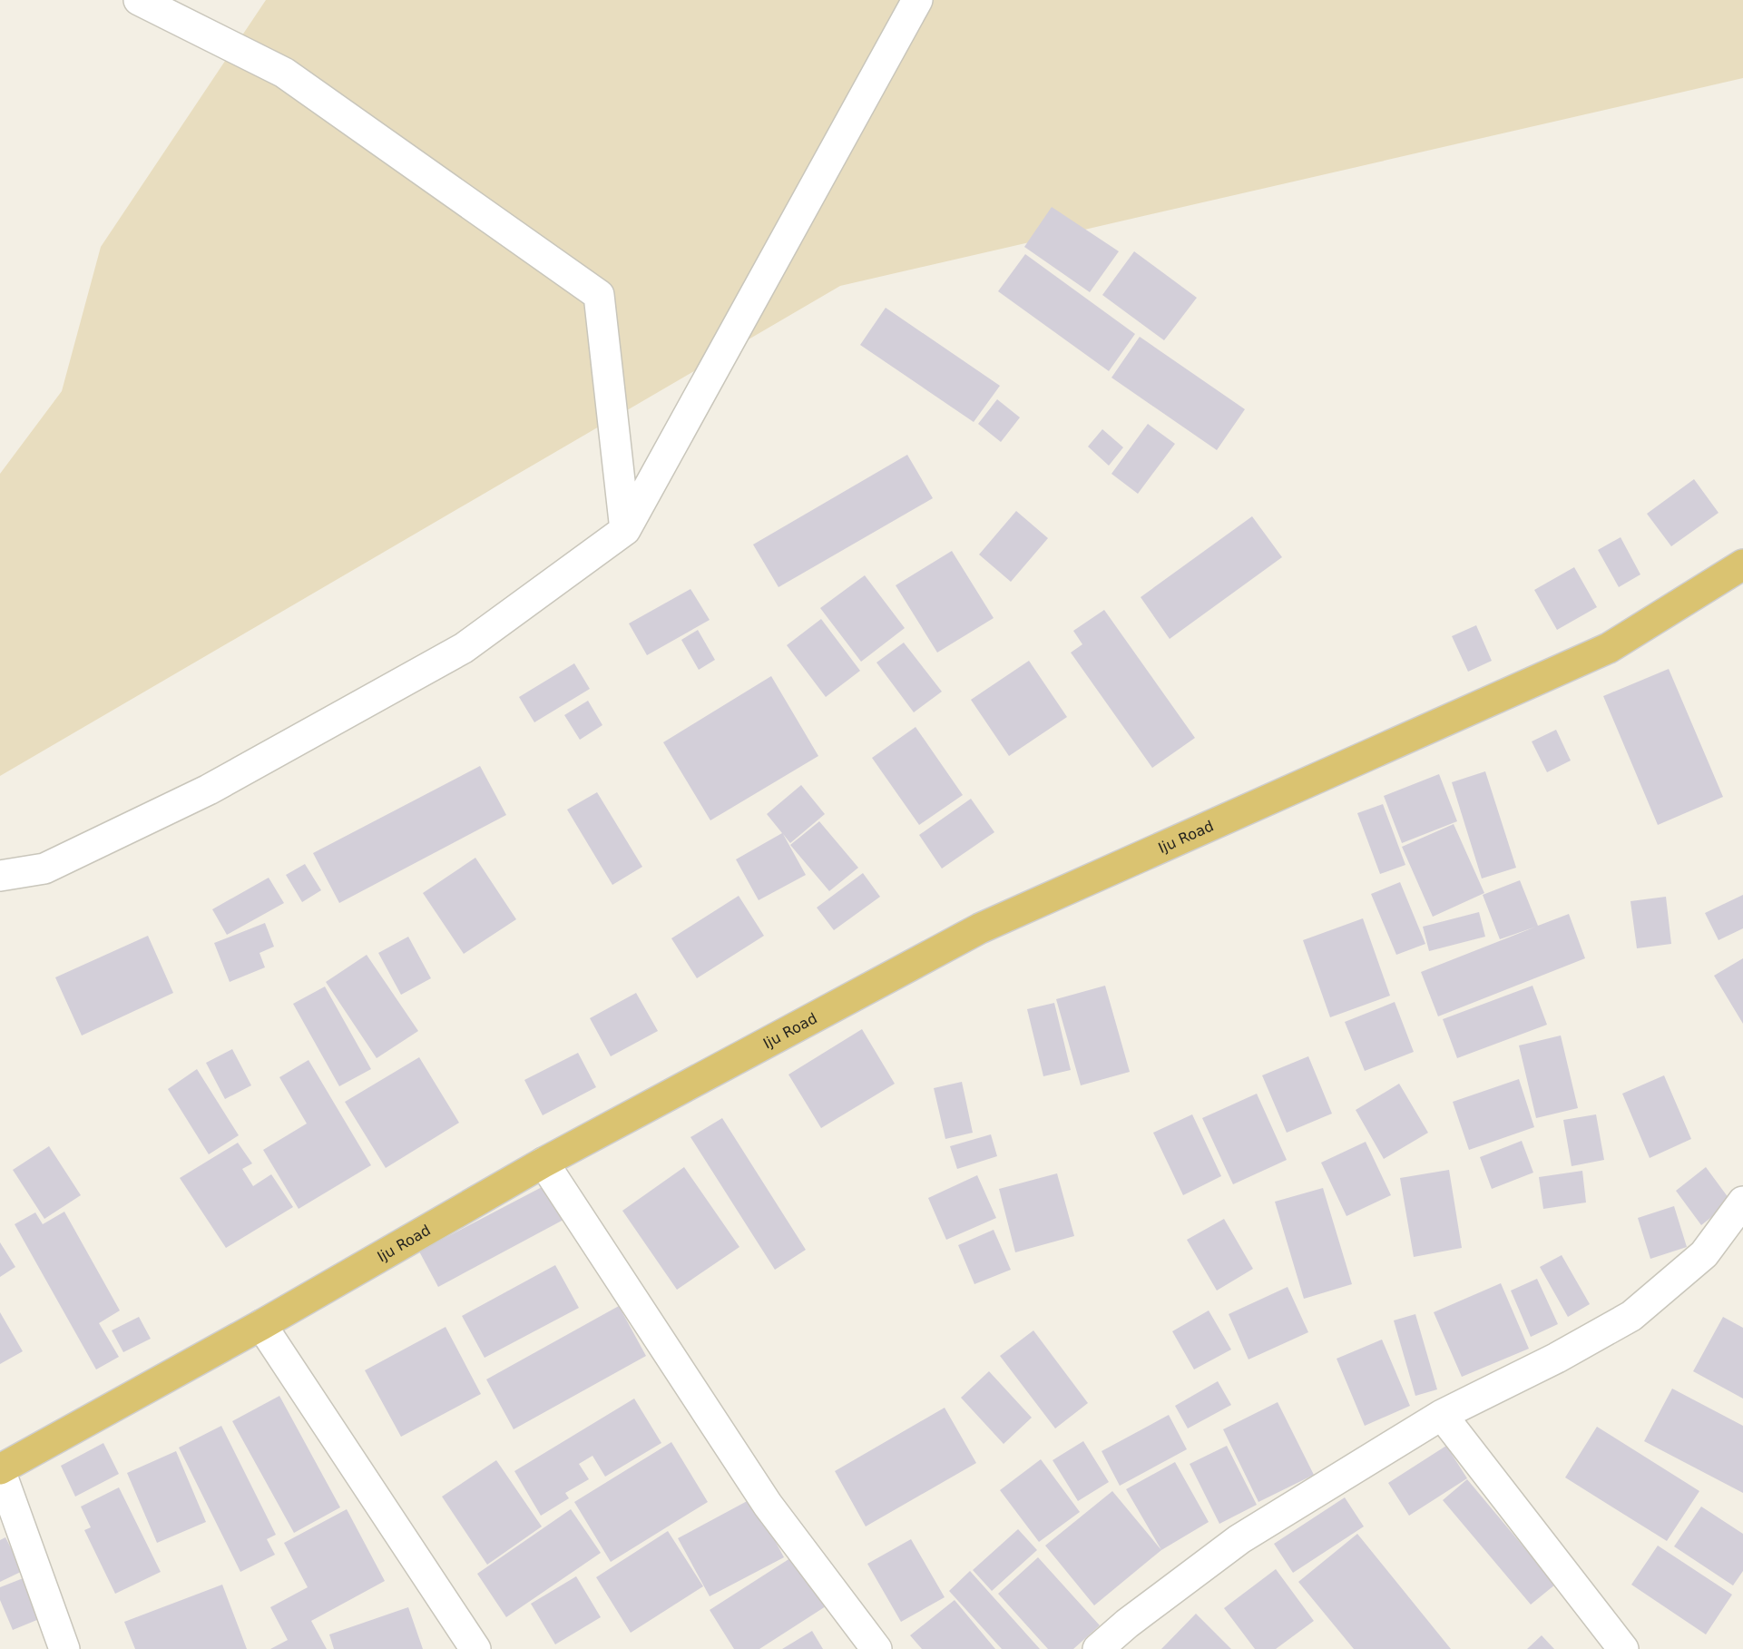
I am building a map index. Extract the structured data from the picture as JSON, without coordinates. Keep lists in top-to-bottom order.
{
  "streets": {
    "main road": ["Iju Road"]
  }
}
